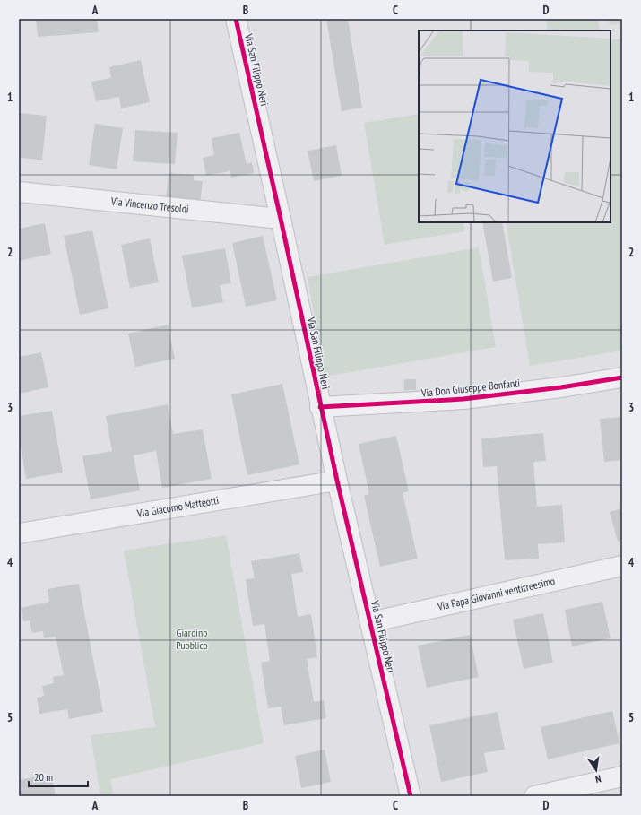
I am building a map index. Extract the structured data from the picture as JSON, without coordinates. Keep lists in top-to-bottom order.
{
  "streets": {
    "street": [
      "Via San Filippo Neri",
      "Via Vincenzo Tresoldi",
      "Via Don Giuseppe Bonfanti",
      "Via Giacomo Matteotti",
      "Via Papa Giovanni ventitreesimo"
    ]
  },
  "crossings": [
    ["Via San Filippo Neri", "Via Vincenzo Tresoldi"],
    ["Via San Filippo Neri", "Via Don Giuseppe Bonfanti"],
    ["Via San Filippo Neri", "Via Giacomo Matteotti"],
    ["Via San Filippo Neri", "Via Papa Giovanni ventitreesimo"]
  ],
  "parks": ["Giardino Pubblico"],
  "scale_bar": "20 m",
  "north": "bottom",
  "grid": {
    "columns": [
      "A",
      "B",
      "C",
      "D"
    ],
    "rows": [
      "1",
      "2",
      "3",
      "4",
      "5"
    ]
  }
}
